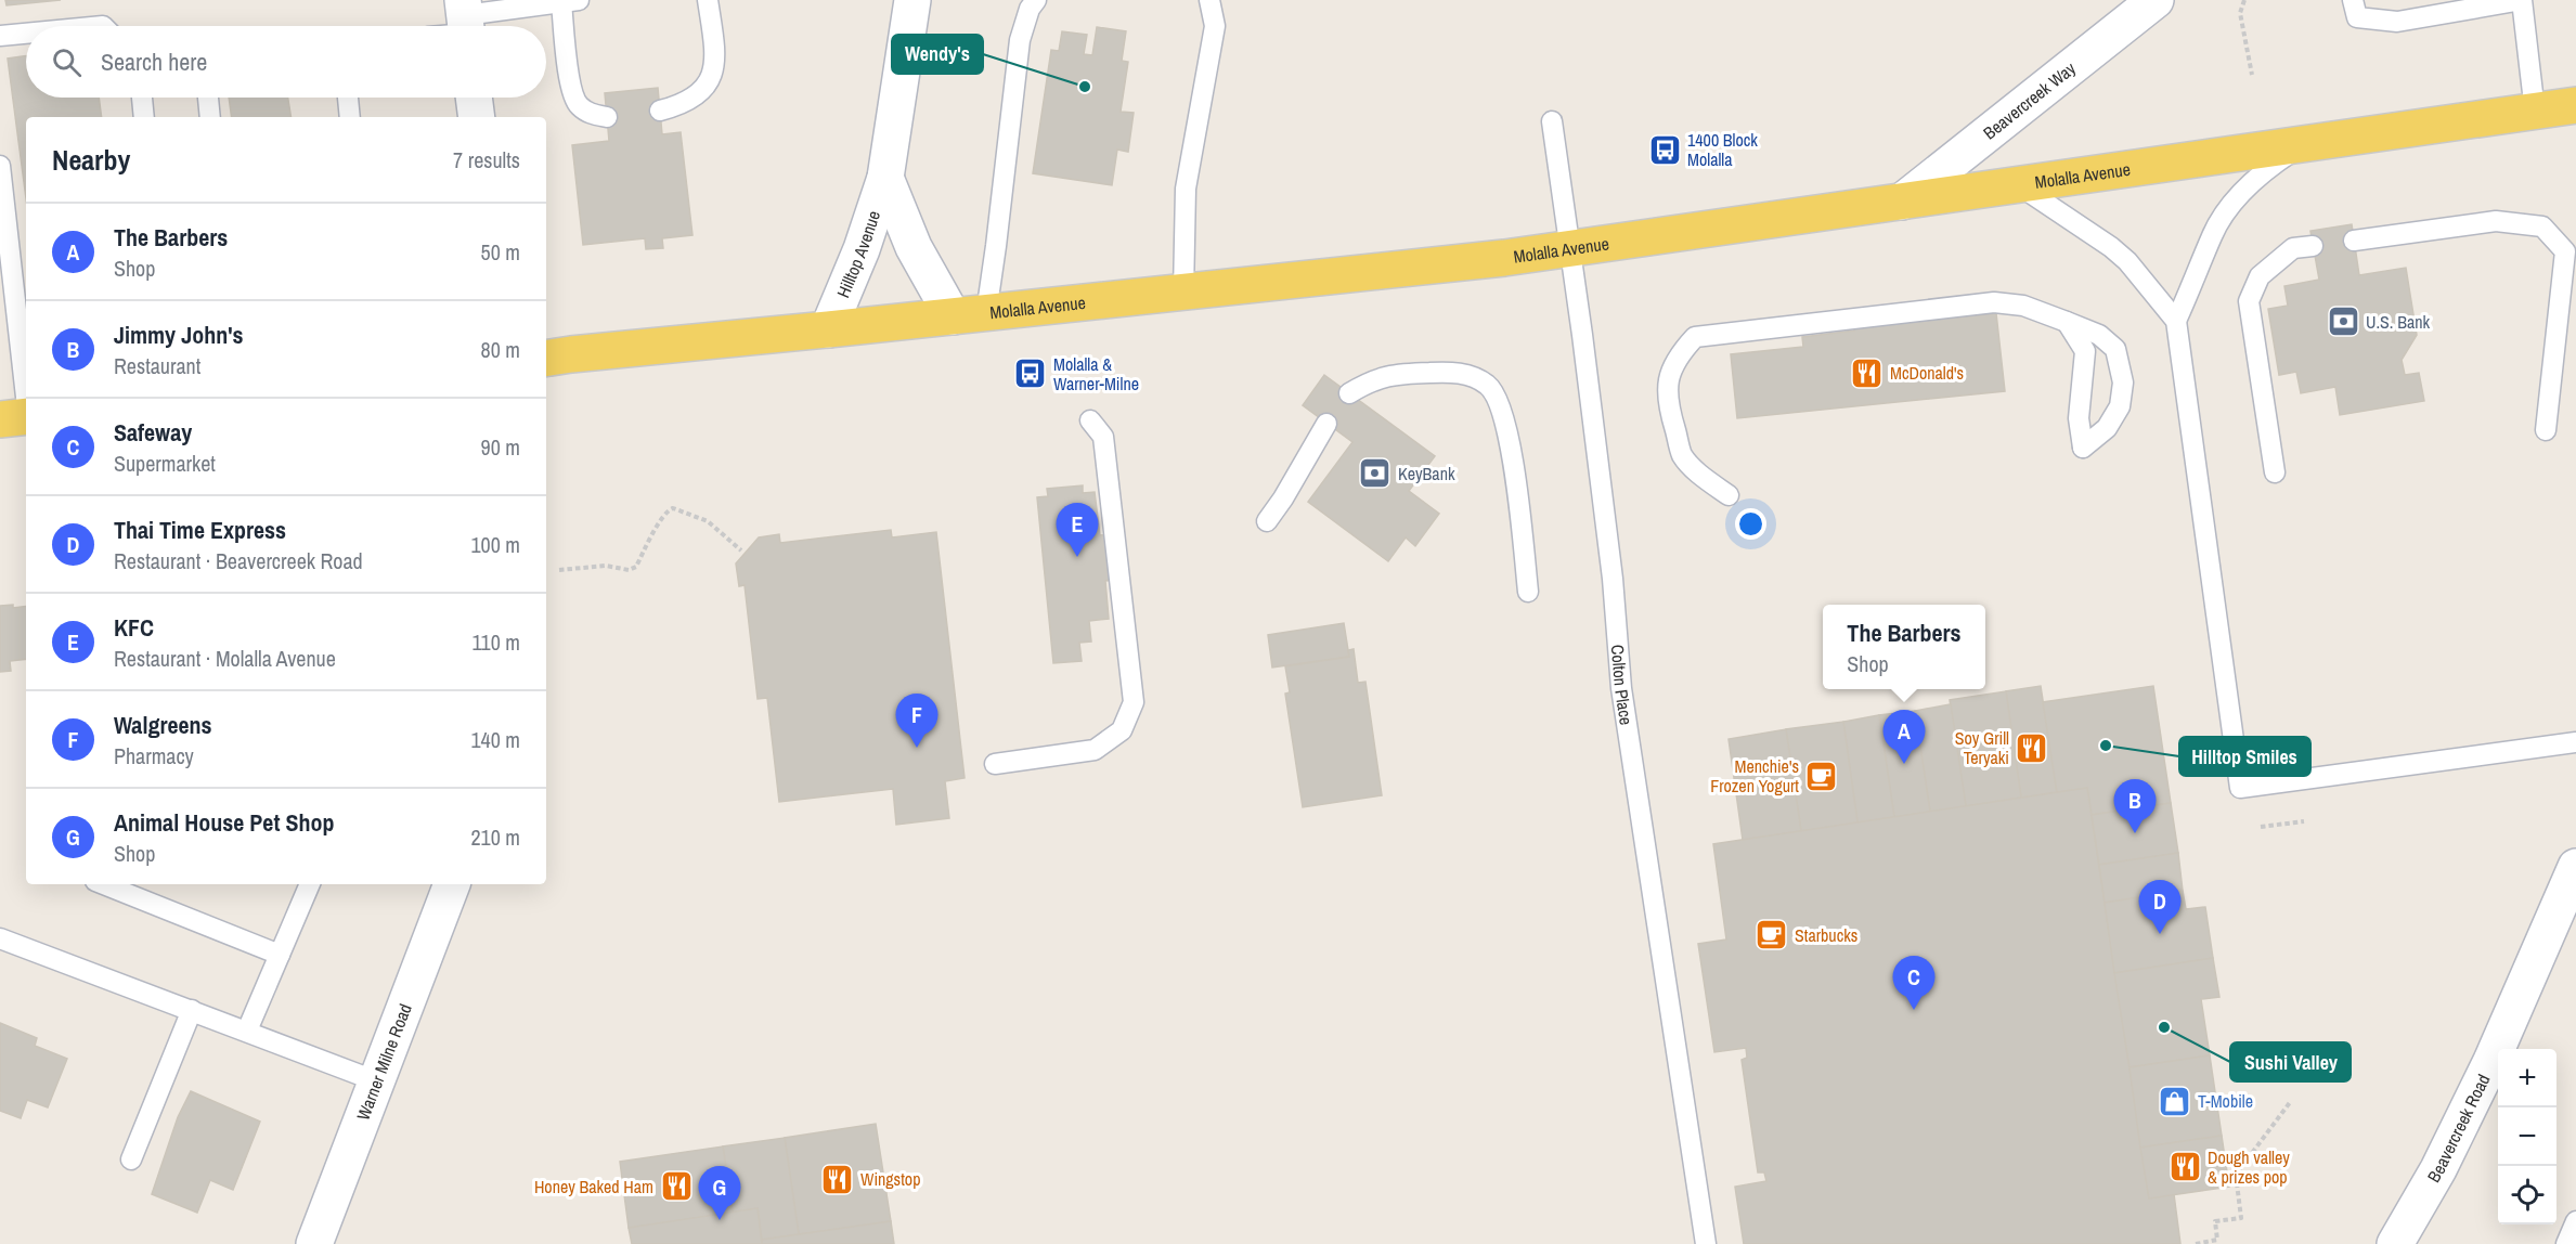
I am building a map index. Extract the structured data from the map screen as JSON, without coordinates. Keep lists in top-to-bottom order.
{
  "streets": {
    "main road": ["Molalla Avenue"],
    "street": [
      "Beavercreek Way",
      "Hilltop Avenue",
      "Warner Milne Road",
      "Beavercreek Road"
    ],
    "lane": ["Colton Place"]
  },
  "crossings": [
    ["Beavercreek Way", "Molalla Avenue"],
    ["Molalla Avenue", "Hilltop Avenue"],
    ["Molalla Avenue", "Colton Place"]
  ],
  "places": {
    "other": ["Wendy's", "Hilltop Smiles", "Sushi Valley"],
    "bus stop": ["1400 Block Molalla", "Molalla & Warner-Milne"],
    "bank": ["U.S. Bank", "KeyBank"],
    "restaurant": [
      "McDonald's",
      "Soy Grill Teryaki",
      "Dough valley & prizes pop",
      "Wingstop",
      "Honey Baked Ham"
    ],
    "cafe": ["Menchie's Frozen Yogurt", "Starbucks"],
    "shop": ["T-Mobile"]
  },
  "page": {
    "search": "Search here",
    "heading": ["Nearby", "7 results"],
    "list": [
      {
        "mark": "A",
        "name": "The Barbers",
        "note": "Shop",
        "value": "50 m"
      },
      {
        "mark": "B",
        "name": "Jimmy John's",
        "note": "Restaurant",
        "value": "80 m"
      },
      {
        "mark": "C",
        "name": "Safeway",
        "note": "Supermarket",
        "value": "90 m"
      },
      {
        "mark": "D",
        "name": "Thai Time Express",
        "note": "Restaurant · Beavercreek Road",
        "value": "100 m"
      },
      {
        "mark": "E",
        "name": "KFC",
        "note": "Restaurant · Molalla Avenue",
        "value": "110 m"
      },
      {
        "mark": "F",
        "name": "Walgreens",
        "note": "Pharmacy",
        "value": "140 m"
      },
      {
        "mark": "G",
        "name": "Animal House Pet Shop",
        "note": "Shop",
        "value": "210 m"
      }
    ],
    "pins": [
      "E",
      "F",
      "A",
      "B",
      "D",
      "C",
      "G"
    ],
    "popup": ["The Barbers", "Shop"],
    "map_buttons": ["+", "−"]
  }
}
